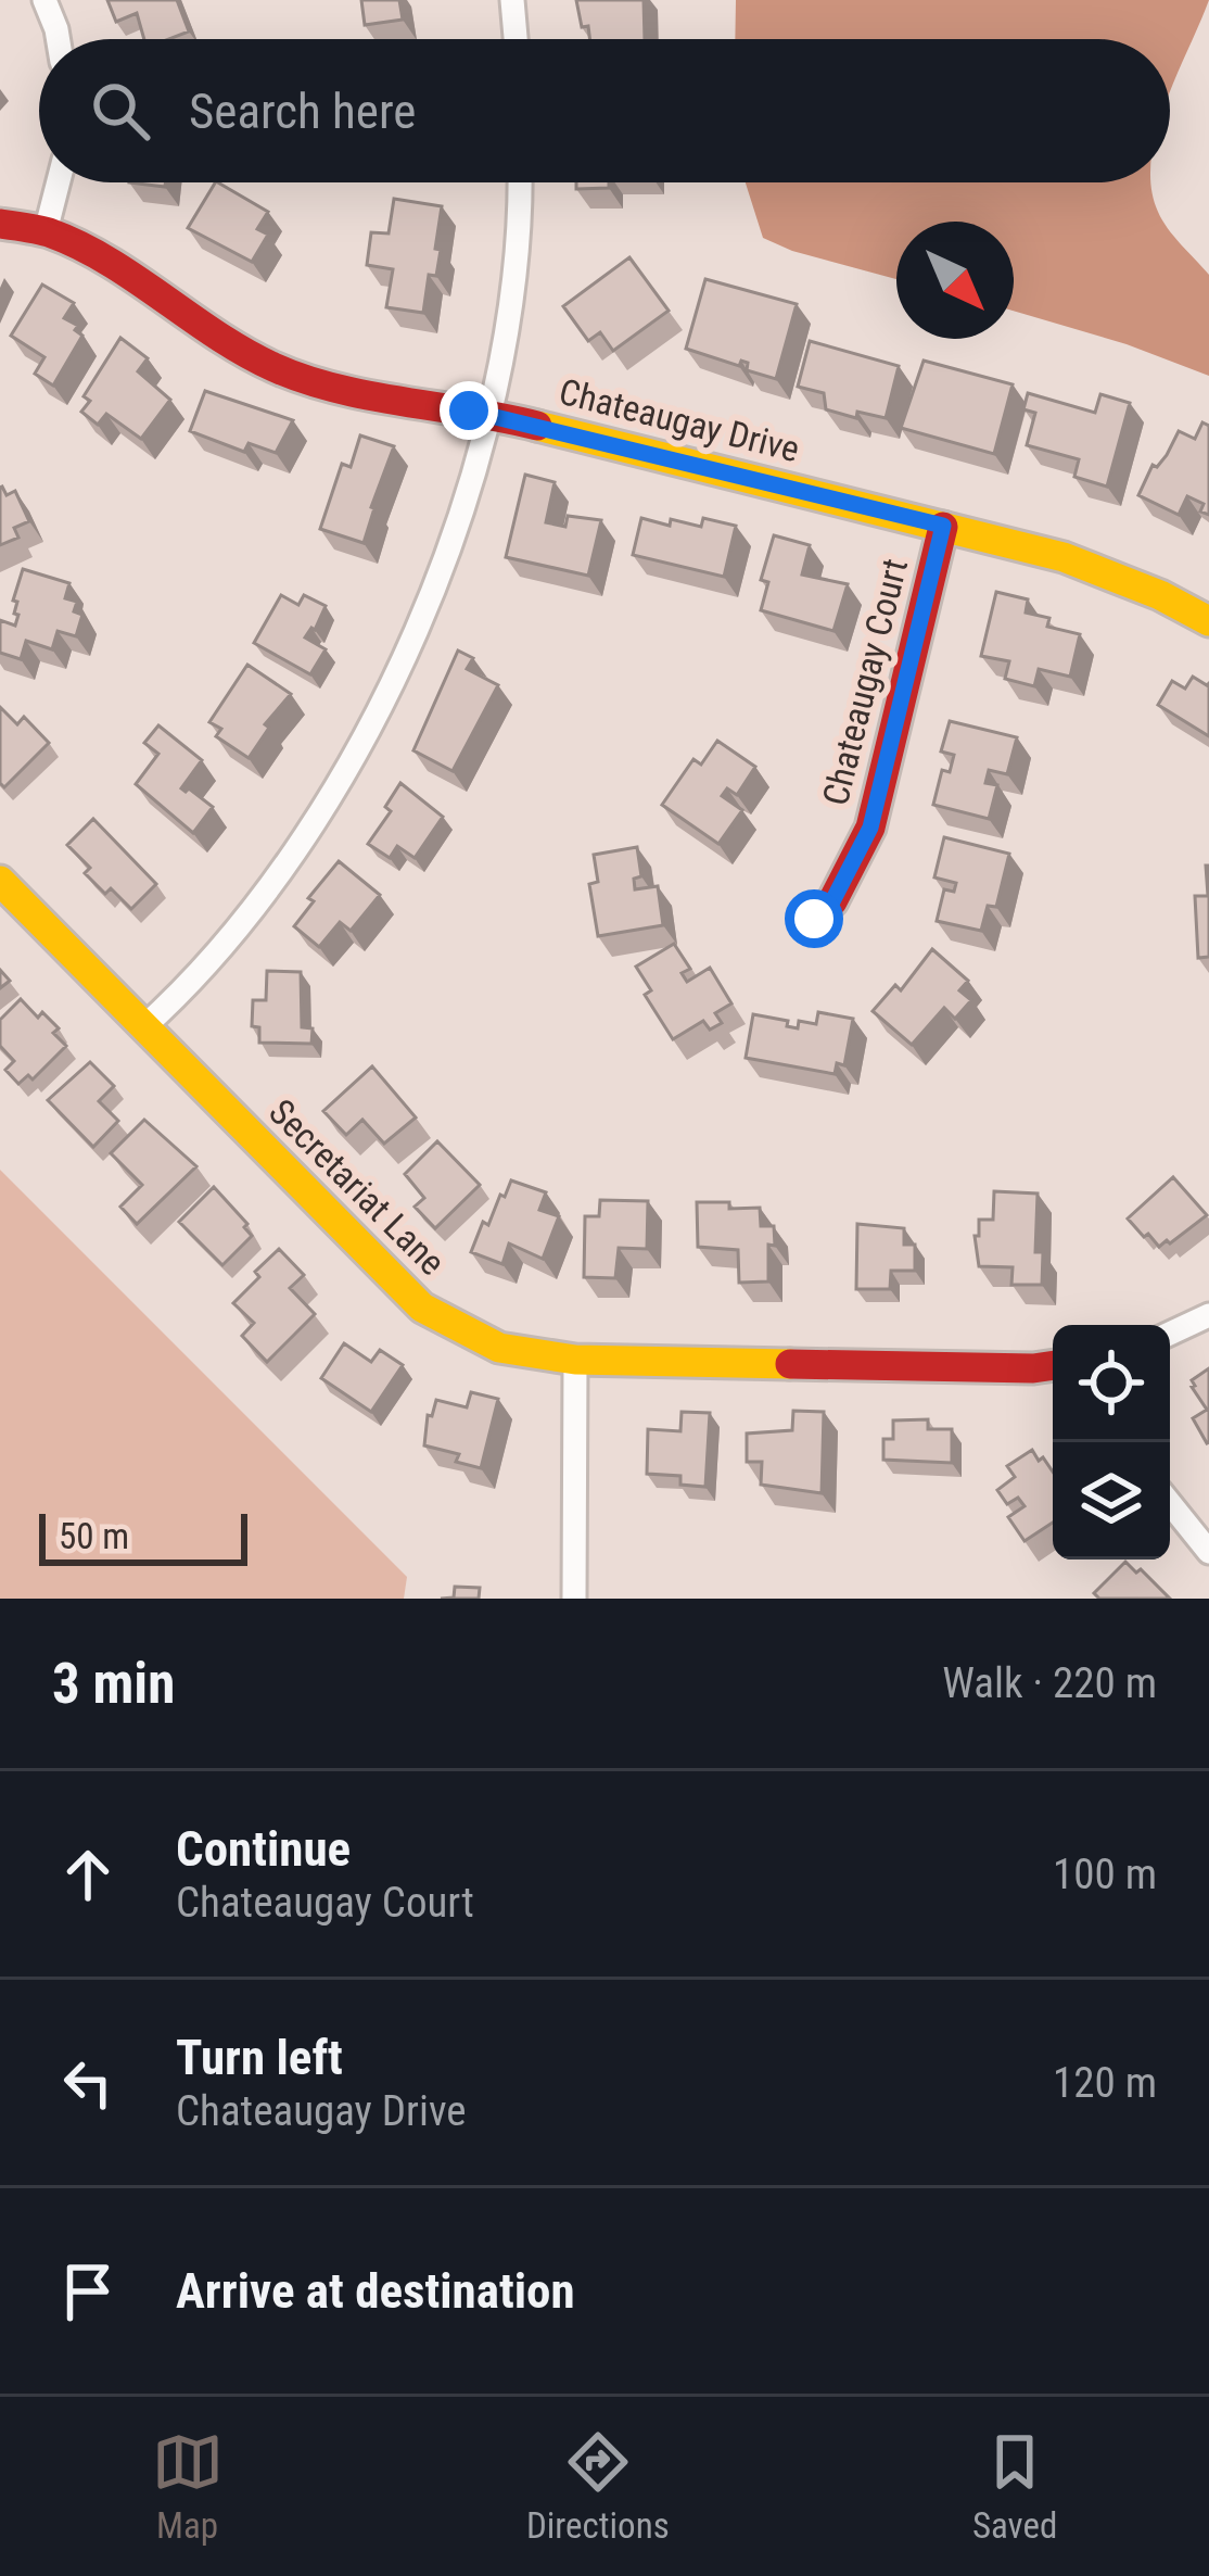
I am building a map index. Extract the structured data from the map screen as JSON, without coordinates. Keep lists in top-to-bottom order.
{
  "streets": {
    "street": ["Chateaugay Drive", "Chateaugay Court", "Secretariat Lane"]
  },
  "crossings": [
    ["Chateaugay Drive", "Chateaugay Court"]
  ],
  "scale_bar": "50 m",
  "north": "bottom right",
  "page": {
    "search": "Search here",
    "scale": "50 m",
    "heading": ["3 min", "Walk · 220 m"],
    "list": [
      ["Continue", "Chateaugay Court", "100 m"],
      ["Turn left", "Chateaugay Drive", "120 m"],
      "Arrive at destination"
    ],
    "nav": ["Map", "Directions", "Saved"]
  }
}
